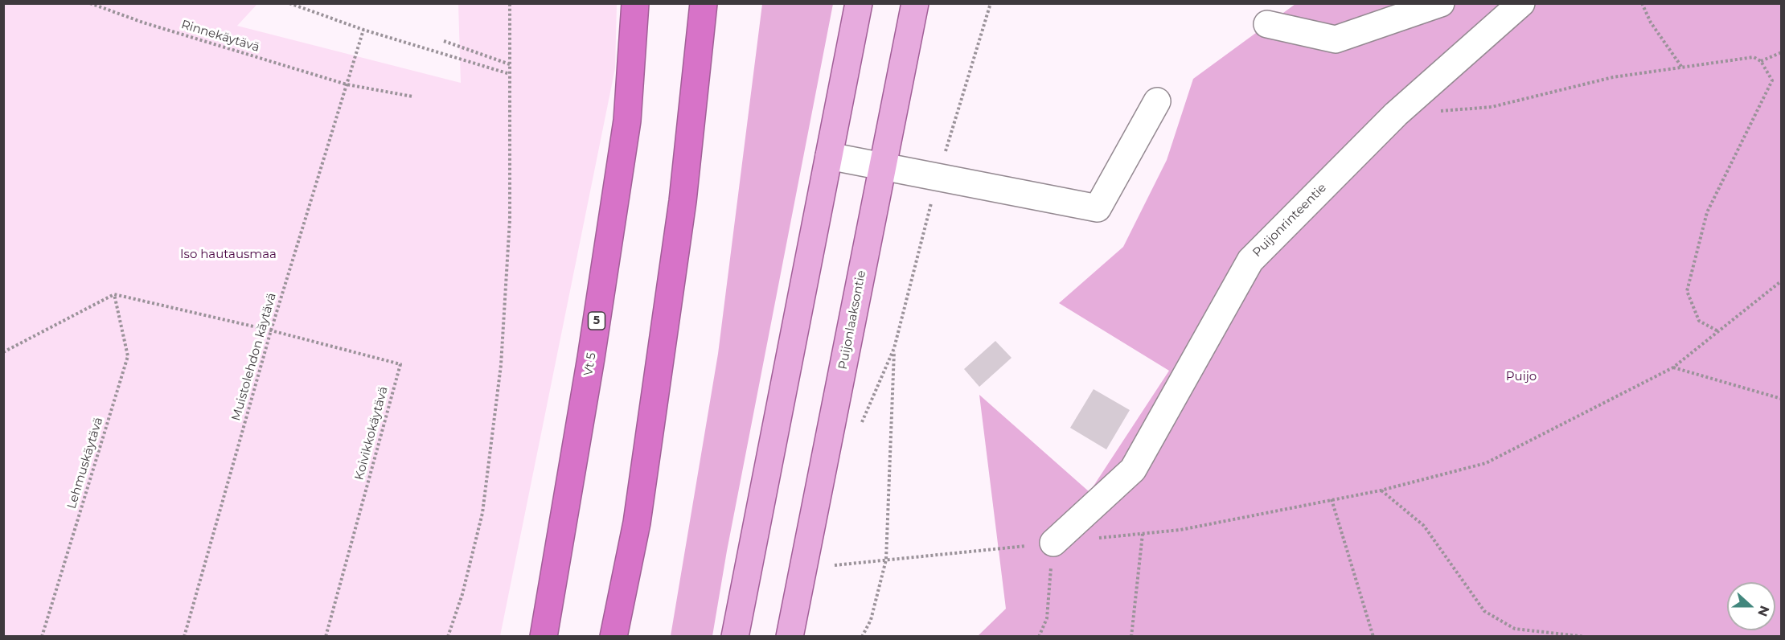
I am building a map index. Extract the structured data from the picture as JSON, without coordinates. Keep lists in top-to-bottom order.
{
  "streets": {
    "highway": ["5", "Vt 5"],
    "main road": ["Puijonlaaksontie"],
    "lane": ["Puijonrinteentie"],
    "path": [
      "Rinnekäytävä",
      "Muistolehdon käytävä",
      "Koivikkokäytävä",
      "Lehmuskäytävä"
    ]
  },
  "crossings": [
    ["Rinnekäytävä", "Muistolehdon käytävä"],
    ["Muistolehdon käytävä", "Koivikkokäytävä"]
  ],
  "parks": ["Iso hautausmaa", "Puijo"],
  "north": "right"
}
